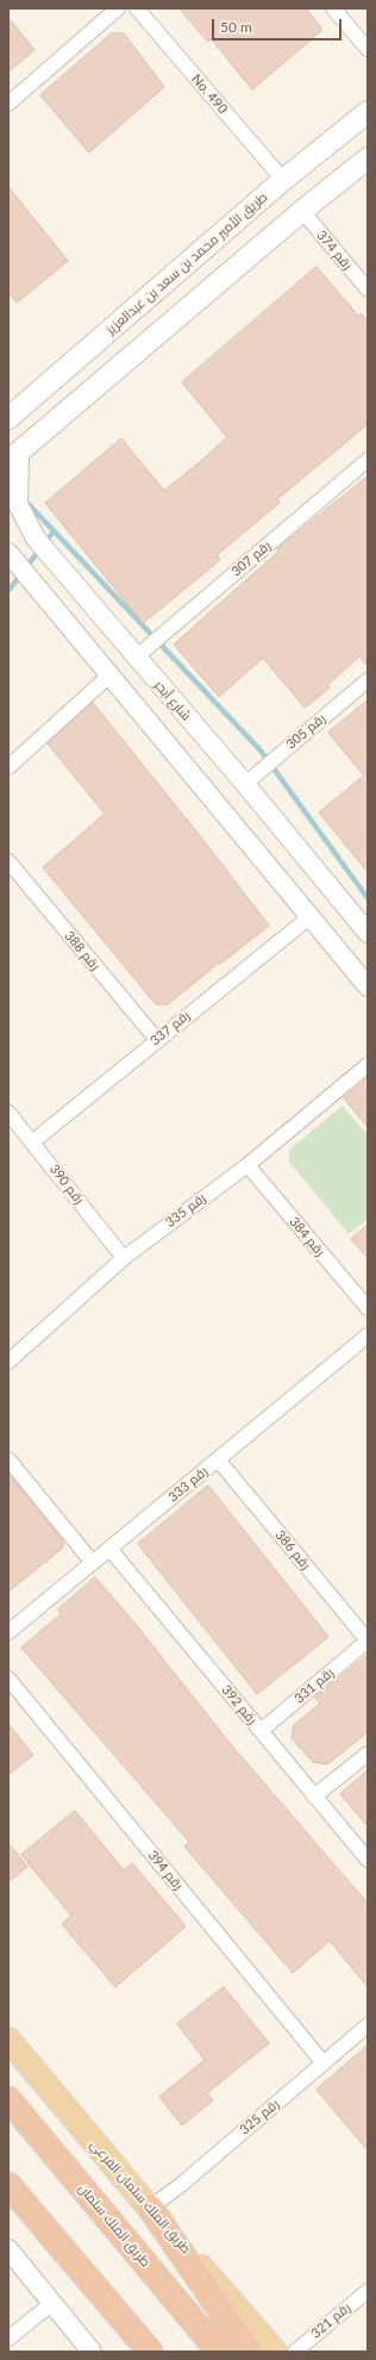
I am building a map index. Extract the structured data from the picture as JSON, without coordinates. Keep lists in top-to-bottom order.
{
  "streets": {
    "highway": ["طريق الملك سلمان"],
    "main road": ["طريق الأمير محمد بن سعد بن عبدالعزيز", "طريق الملك سلمان الفرعي"],
    "street": [
      "No. 490",
      "رقم 374",
      "رقم 307",
      "شارع أبحر",
      "رقم 305",
      "رقم 388",
      "رقم 337",
      "رقم 390",
      "رقم 335",
      "رقم 384",
      "رقم 333",
      "رقم 386",
      "رقم 331",
      "رقم 392",
      "رقم 394",
      "رقم 325",
      "رقم 321"
    ]
  },
  "crossings": [
    ["No. 490", "طريق الأمير محمد بن سعد بن عبدالعزيز"],
    ["رقم 307", "شارع أبحر"],
    ["شارع أبحر", "رقم 305"],
    ["رقم 388", "رقم 337"],
    ["رقم 337", "رقم 390"],
    ["رقم 390", "رقم 335"],
    ["رقم 335", "رقم 384"],
    ["رقم 333", "رقم 386"],
    ["رقم 333", "رقم 392"],
    ["رقم 386", "رقم 331"],
    ["رقم 331", "رقم 392"],
    ["رقم 394", "رقم 325"],
    ["رقم 325", "طريق الملك سلمان الفرعي"]
  ],
  "scale_bar": "50 m"
}
